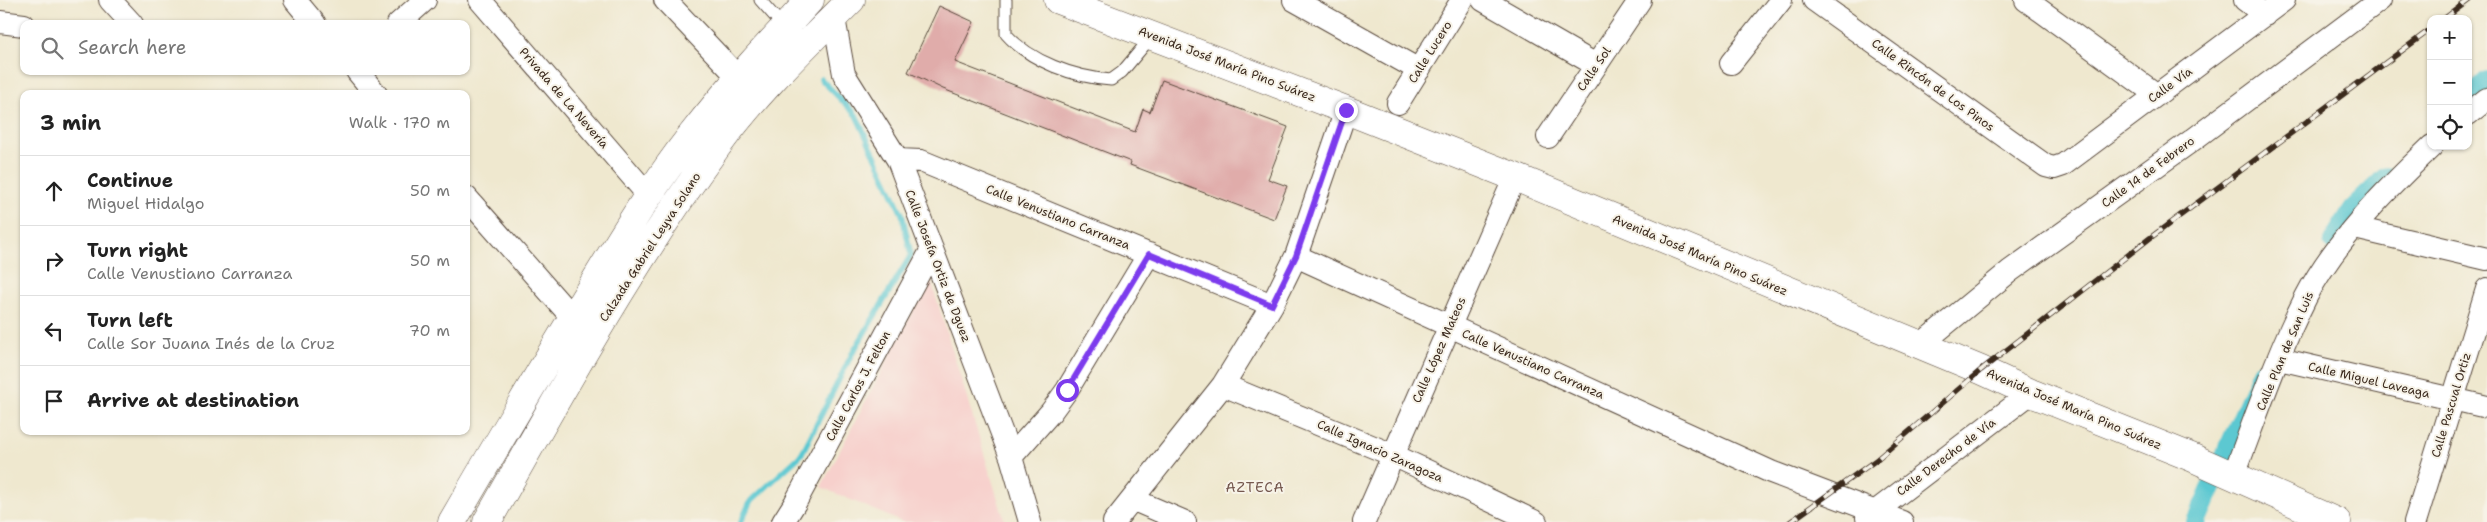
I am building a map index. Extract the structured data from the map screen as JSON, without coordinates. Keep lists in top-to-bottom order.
{
  "streets": {
    "street": [
      "Calle Lucero",
      "Avenida José María Pino Suárez",
      "Calle Sol",
      "Calle Rincón de Los Pinos",
      "Calle Vía",
      "Privada de La Nevería",
      "Calle 14 de Febrero",
      "Calle Venustiano Carranza",
      "Calzada Gabriel Leyva Solano",
      "Calle Josefa Ortiz de Dguez",
      "Calle López Mateos",
      "Calle Plan de San Luis",
      "Calle Miguel Laveaga",
      "Calle Carlos J. Felton",
      "Calle Pascual Ortiz",
      "Calle Ignacio Zaragoza",
      "Calle Derecho de Vía"
    ]
  },
  "crossings": [
    ["Avenida José María Pino Suárez", "Calle 14 de Febrero"],
    ["Avenida José María Pino Suárez", "Calle López Mateos"],
    ["Avenida José María Pino Suárez", "Calle Plan de San Luis"],
    ["Avenida José María Pino Suárez", "Calle Derecho de Vía"],
    ["Calle Rincón de Los Pinos", "Calle Vía"],
    ["Calle Venustiano Carranza", "Calle Josefa Ortiz de Dguez"],
    ["Calle Venustiano Carranza", "Calle López Mateos"],
    ["Calle Venustiano Carranza", "Calle Derecho de Vía"],
    ["Calzada Gabriel Leyva Solano", "Calle Josefa Ortiz de Dguez"],
    ["Calle Josefa Ortiz de Dguez", "Calle Carlos J. Felton"],
    ["Calle López Mateos", "Calle Ignacio Zaragoza"],
    ["Calle Plan de San Luis", "Calle Miguel Laveaga"],
    ["Calle Miguel Laveaga", "Calle Pascual Ortiz"]
  ],
  "districts": ["AZTECA"],
  "page": {
    "map_buttons": ["+", "−"],
    "search": "Search here",
    "heading": ["3 min", "Walk · 170 m"],
    "list": [
      ["Continue", "Miguel Hidalgo", "50 m"],
      ["Turn right", "Calle Venustiano Carranza", "50 m"],
      ["Turn left", "Calle Sor Juana Inés de la Cruz", "70 m"],
      "Arrive at destination"
    ]
  }
}
